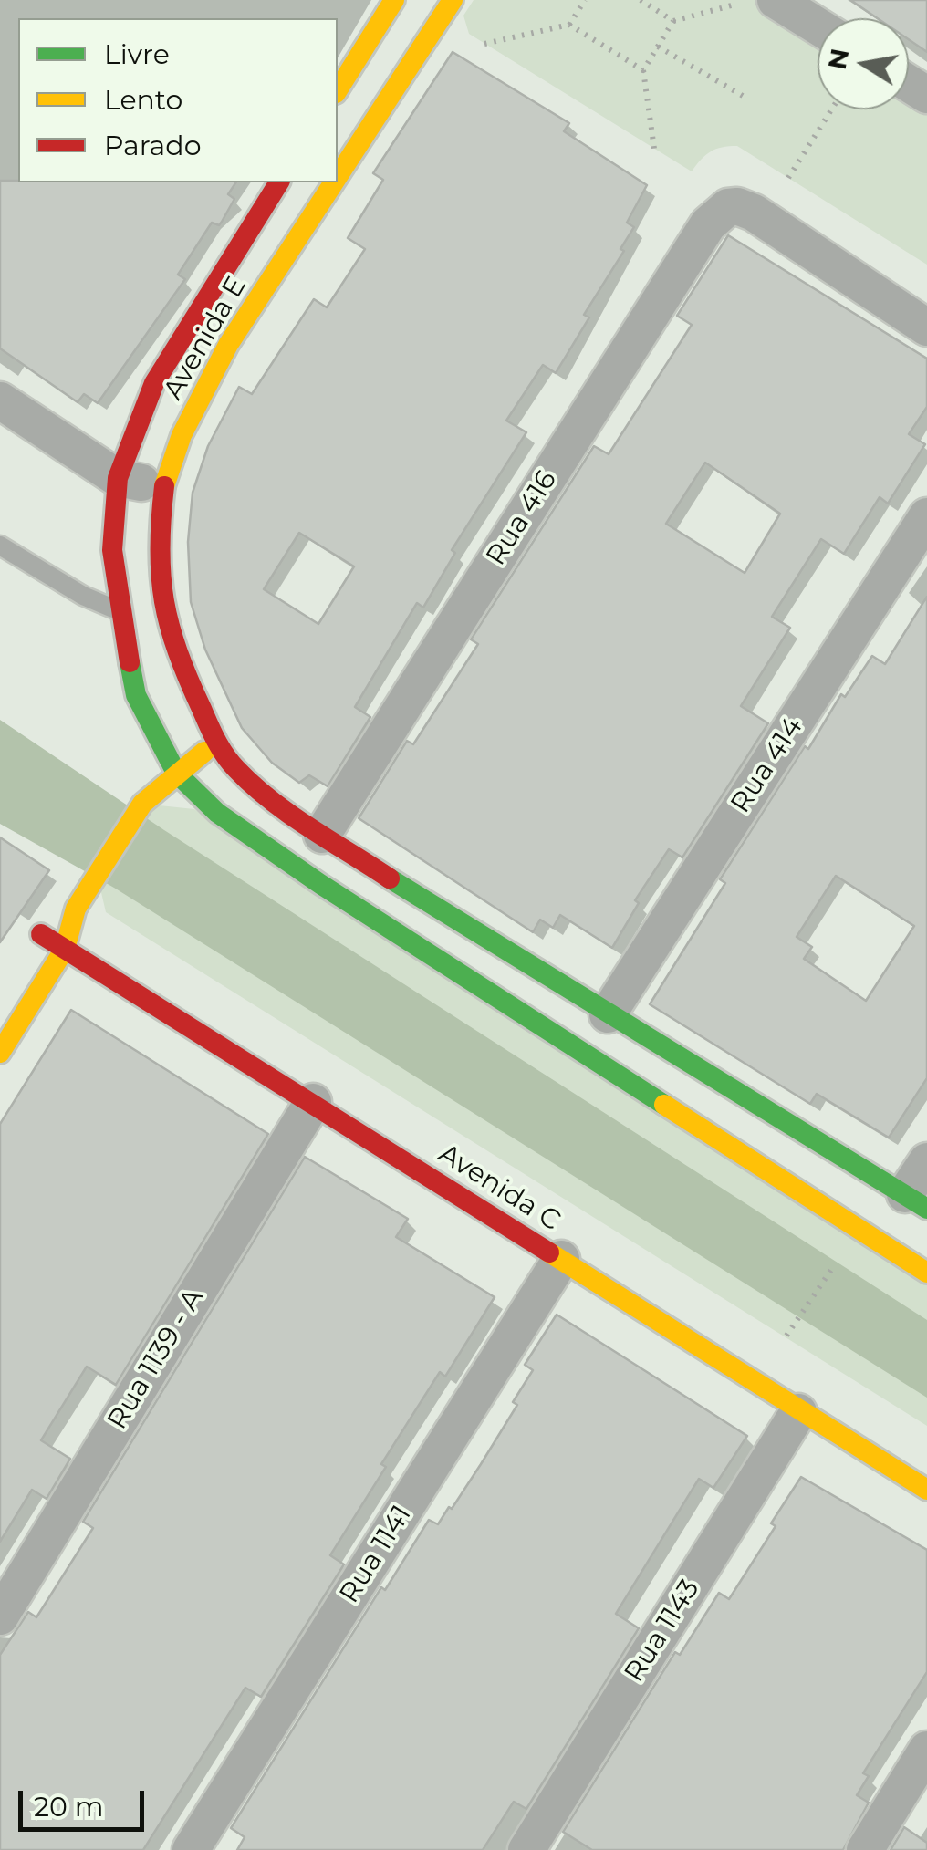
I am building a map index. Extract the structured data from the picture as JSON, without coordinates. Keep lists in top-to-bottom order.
{
  "streets": {
    "street": [
      "Avenida E",
      "Rua 416",
      "Rua 414",
      "Avenida C",
      "Rua 1139 - A",
      "Rua 1141",
      "Rua 1143"
    ]
  },
  "crossings": [
    ["Avenida C", "Rua 1139 - A"],
    ["Avenida C", "Rua 1141"],
    ["Avenida C", "Rua 1143"]
  ],
  "legend": ["Livre", "Lento", "Parado"],
  "scale_bar": "20 m",
  "north": "left"
}
